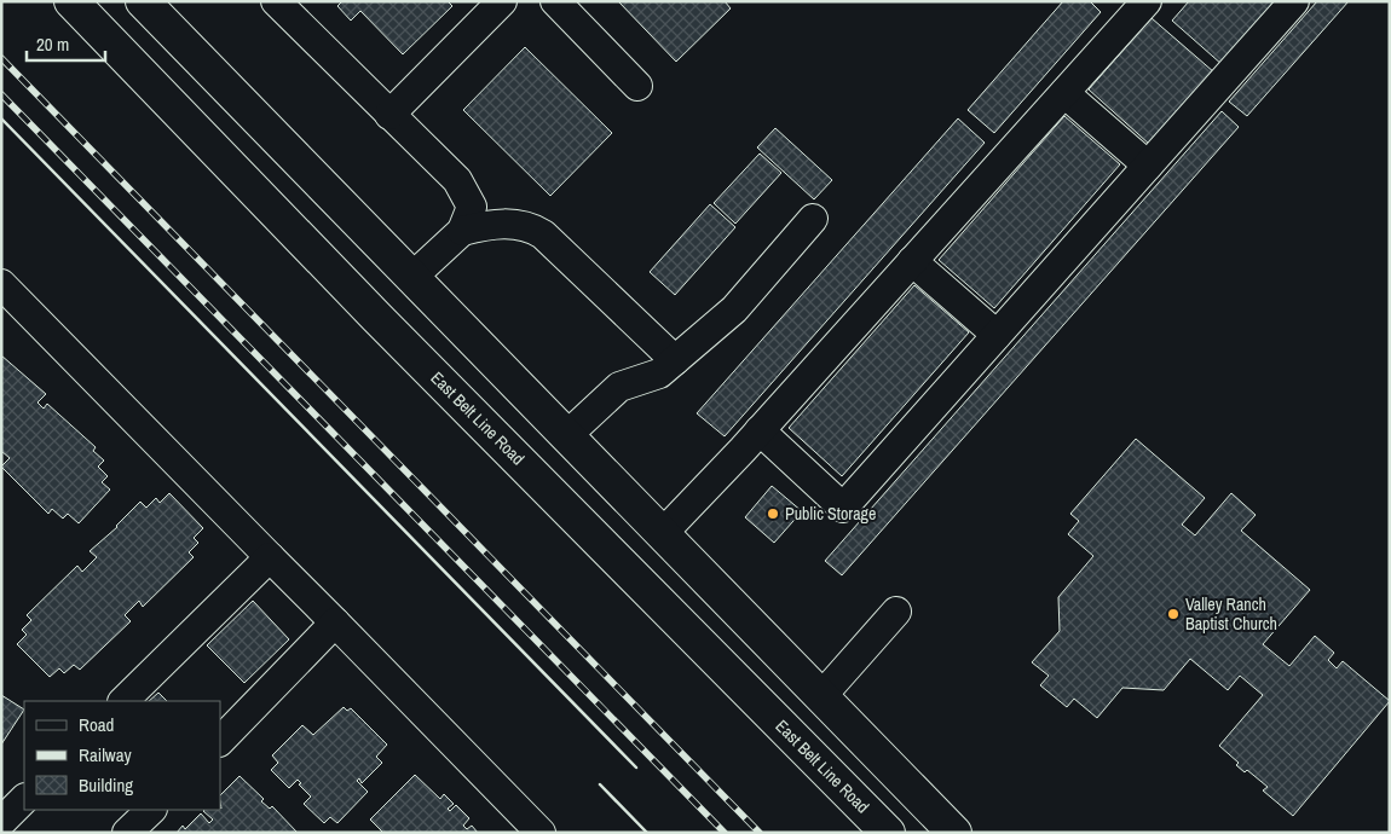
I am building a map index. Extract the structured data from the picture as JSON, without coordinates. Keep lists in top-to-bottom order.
{
  "streets": {
    "main road": ["East Belt Line Road"]
  },
  "places": ["Public Storage", "Valley Ranch Baptist Church"],
  "legend": ["Road", "Railway", "Building"],
  "scale_bar": "20 m"
}
